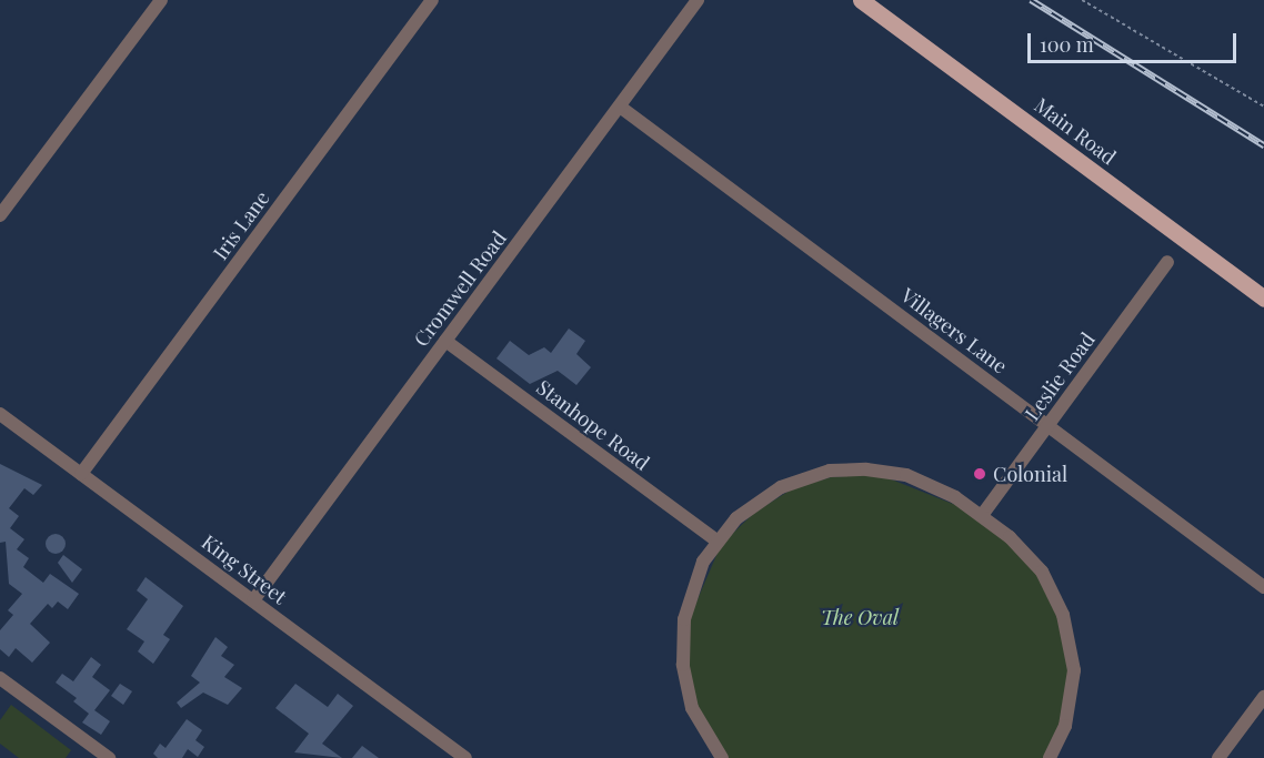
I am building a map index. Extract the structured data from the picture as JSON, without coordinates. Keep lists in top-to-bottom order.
{
  "streets": {
    "main road": ["Main Road"],
    "street": [
      "Iris Lane",
      "Cromwell Road",
      "Villagers Lane",
      "Leslie Road",
      "Stanhope Road",
      "King Street"
    ]
  },
  "crossings": [
    ["Iris Lane", "King Street"],
    ["Cromwell Road", "Villagers Lane"],
    ["Cromwell Road", "Stanhope Road"],
    ["Cromwell Road", "King Street"],
    ["Villagers Lane", "Leslie Road"]
  ],
  "parks": ["The Oval"],
  "places": ["Colonial"],
  "scale_bar": "100 m"
}
